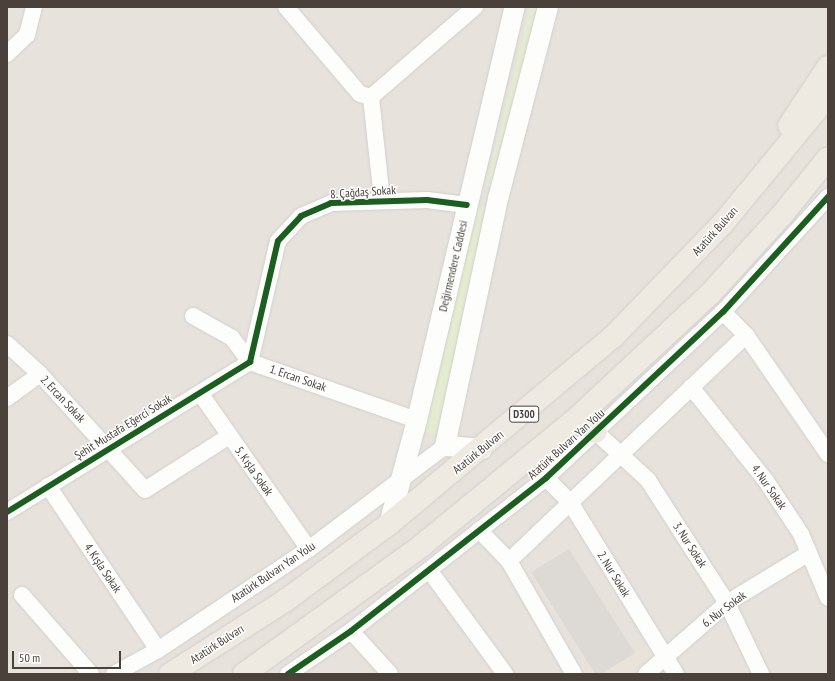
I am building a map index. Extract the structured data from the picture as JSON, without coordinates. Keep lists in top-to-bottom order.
{
  "streets": {
    "highway": ["Atatürk Bulvarı", "D300"],
    "street": [
      "8. Çağdaş Sokak",
      "Değirmendere Caddesi",
      "1. Ercan Sokak",
      "2. Ercan Sokak",
      "Şehit Mustafa Eğerci Sokak",
      "Atatürk Bulvarı Yan Yolu",
      "5. Kışla Sokak",
      "4. Nur Sokak",
      "3. Nur Sokak",
      "4. Kışla Sokak",
      "2. Nur Sokak",
      "6. Nur Sokak"
    ]
  },
  "crossings": [
    ["8. Çağdaş Sokak", "Değirmendere Caddesi"],
    ["8. Çağdaş Sokak", "1. Ercan Sokak"],
    ["8. Çağdaş Sokak", "Şehit Mustafa Eğerci Sokak"],
    ["Atatürk Bulvarı", "Değirmendere Caddesi"],
    ["Değirmendere Caddesi", "1. Ercan Sokak"],
    ["Değirmendere Caddesi", "Atatürk Bulvarı Yan Yolu"],
    ["1. Ercan Sokak", "Şehit Mustafa Eğerci Sokak"],
    ["2. Ercan Sokak", "Şehit Mustafa Eğerci Sokak"],
    ["2. Ercan Sokak", "5. Kışla Sokak"],
    ["Şehit Mustafa Eğerci Sokak", "5. Kışla Sokak"],
    ["Şehit Mustafa Eğerci Sokak", "4. Kışla Sokak"],
    ["Atatürk Bulvarı Yan Yolu", "5. Kışla Sokak"],
    ["Atatürk Bulvarı Yan Yolu", "3. Nur Sokak"],
    ["Atatürk Bulvarı Yan Yolu", "4. Kışla Sokak"],
    ["Atatürk Bulvarı Yan Yolu", "2. Nur Sokak"],
    ["4. Nur Sokak", "6. Nur Sokak"],
    ["3. Nur Sokak", "6. Nur Sokak"],
    ["2. Nur Sokak", "6. Nur Sokak"]
  ],
  "scale_bar": "50 m"
}
